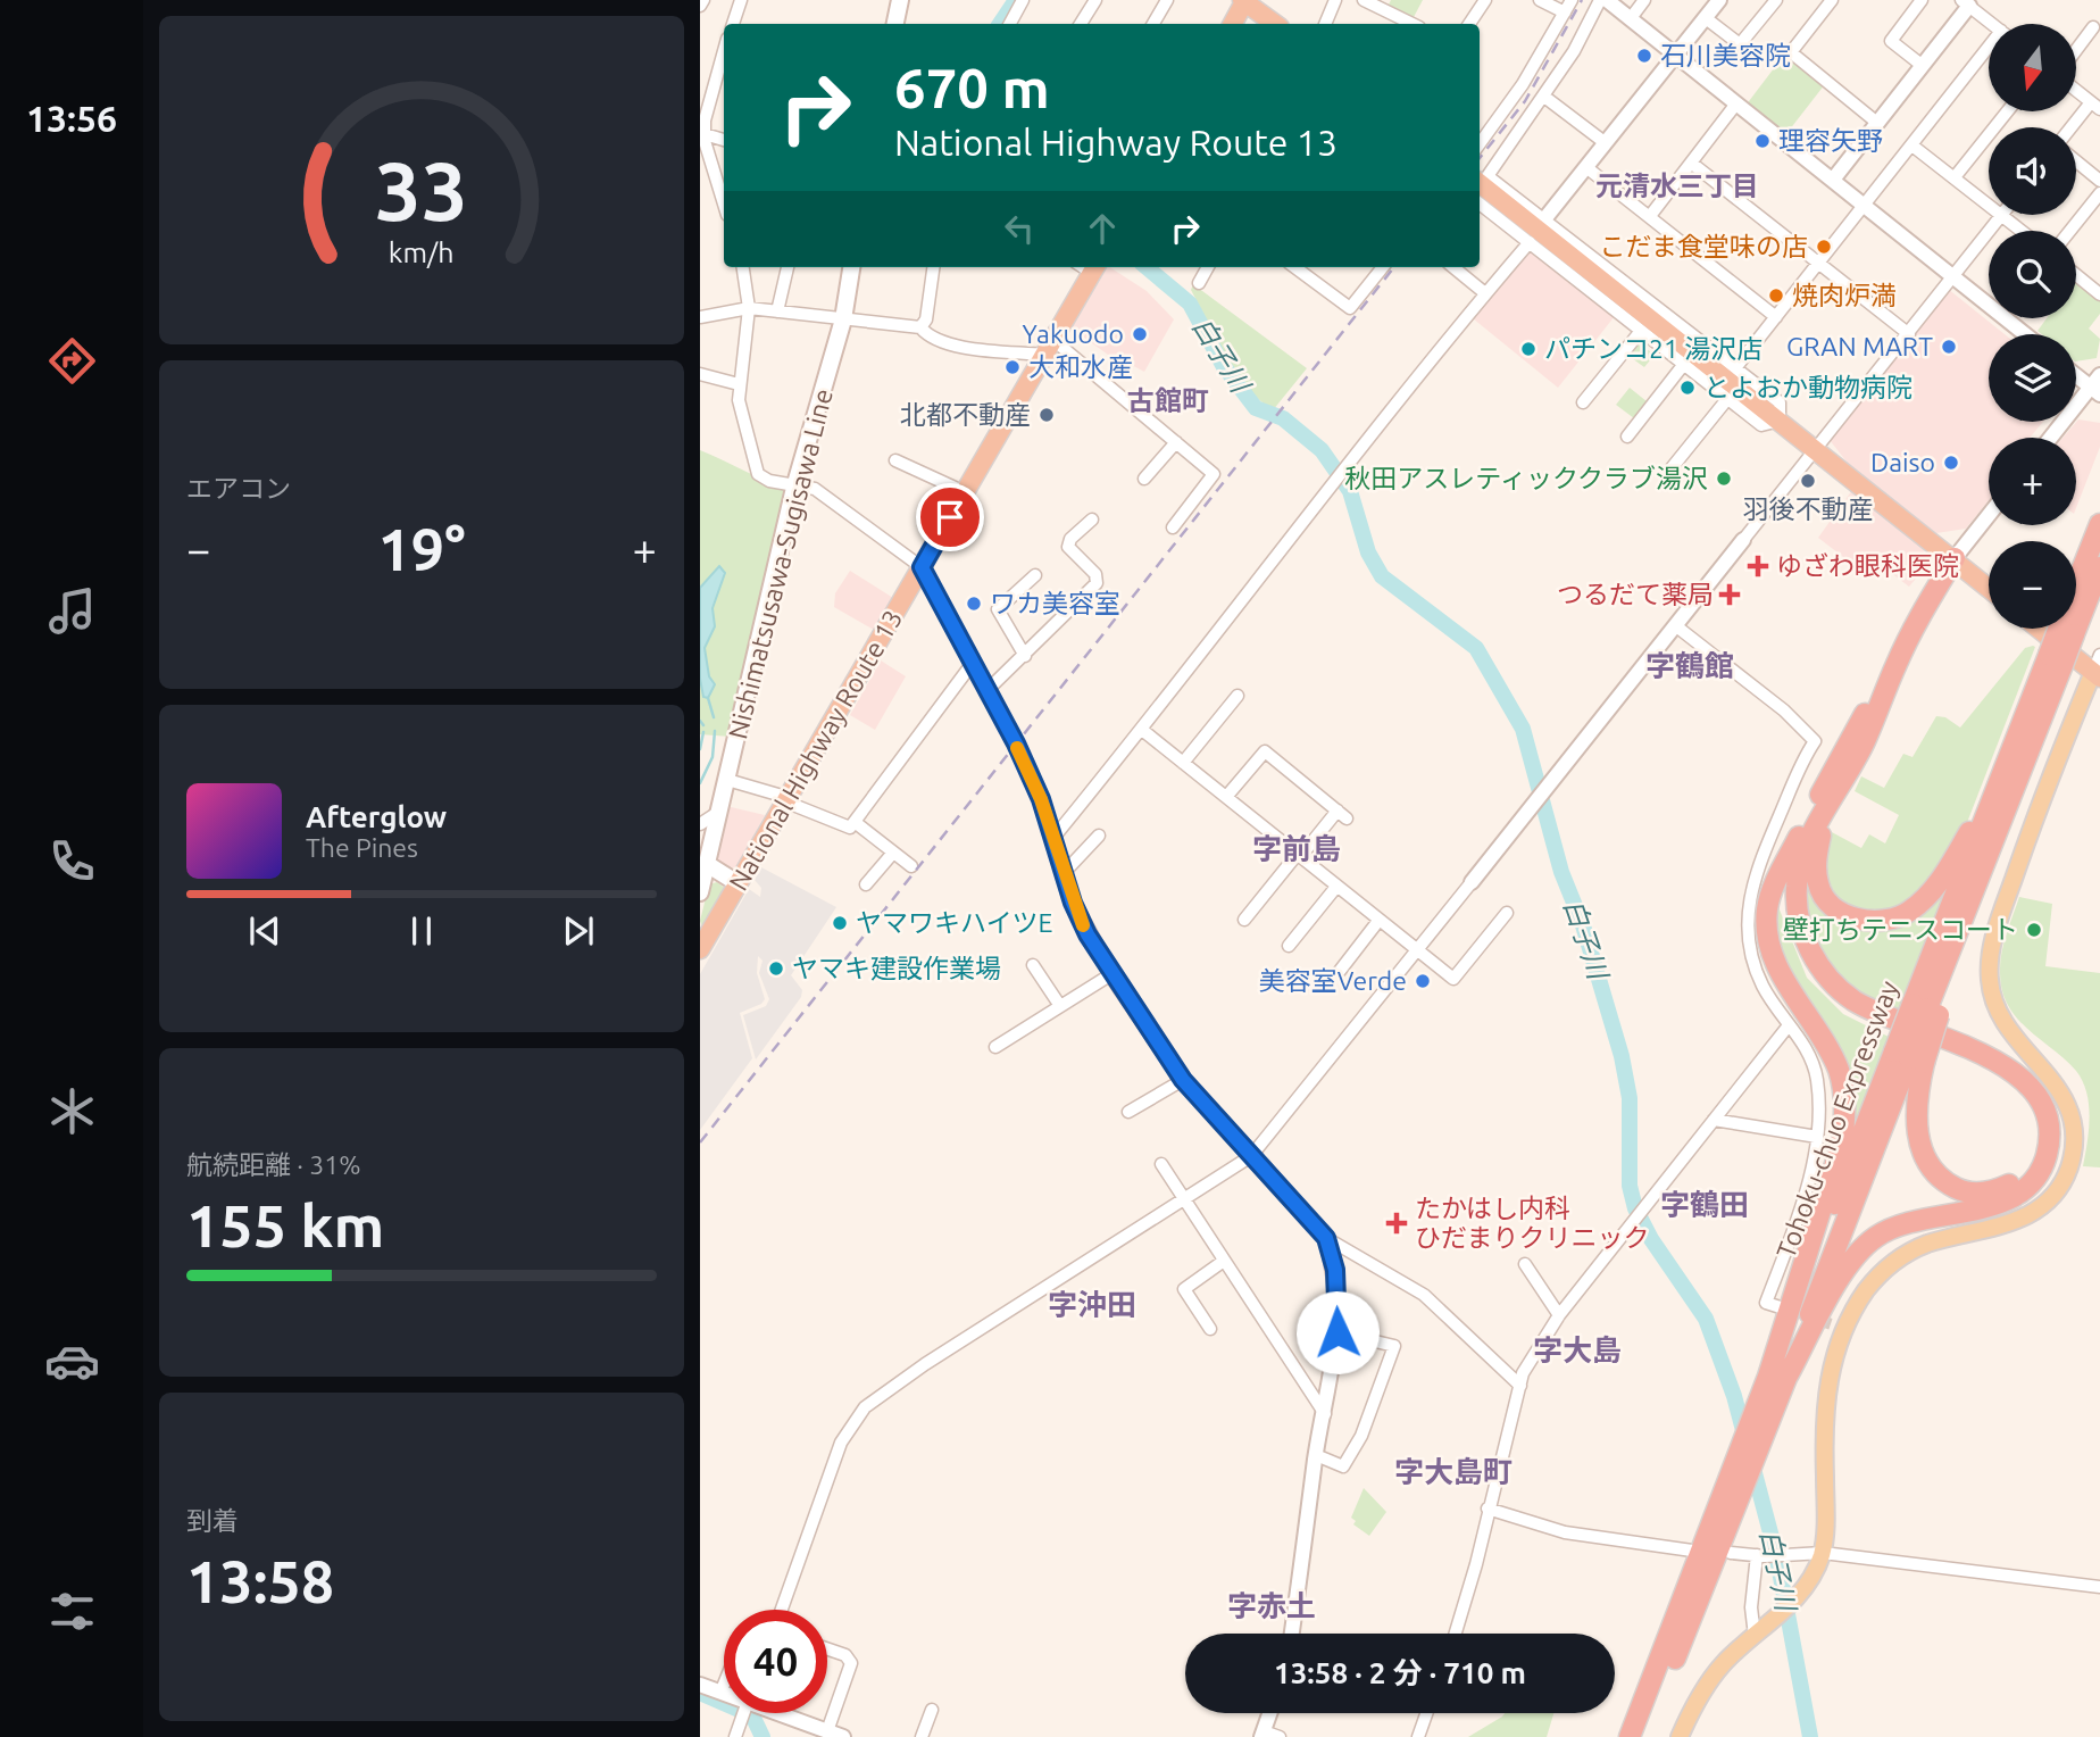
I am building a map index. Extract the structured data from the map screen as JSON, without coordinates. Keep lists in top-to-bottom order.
{
  "streets": {
    "highway": ["National Highway Route 13", "Tohoku-chuo Expressway"],
    "main road": ["Nishimatsusawa-Sugisawa Line"]
  },
  "districts": [
    "元清水三丁目",
    "古館町",
    "字鶴館",
    "字前島",
    "字鶴田",
    "字沖田",
    "字大島",
    "字大島町",
    "字赤土"
  ],
  "water": ["白子川"],
  "places": {
    "other": [
      "石川美容院",
      "理容矢野",
      "こだま食堂味の店",
      "焼肉炉満",
      "Yakuodo",
      "GRAN MART",
      "パチンコ21 湯沢店",
      "大和水産",
      "とよおか動物病院",
      "北都不動産",
      "Daiso",
      "秋田アスレティッククラブ湯沢",
      "羽後不動産",
      "ワカ美容室",
      "ヤマワキハイツE",
      "壁打ちテニスコート",
      "ヤマキ建設作業場",
      "美容室Verde"
    ],
    "health": ["ゆざわ眼科医院", "つるだて薬局", "たかはし内科 ひだまりクリニック"]
  },
  "north": "bottom",
  "page": {
    "tabs": "13:56",
    "map_buttons": ["+", "−"],
    "turn": ["670 m", "National Highway Route 13"],
    "tile": [
      "エアコン",
      ["航続距離 · 31%", "155 km"],
      ["到着", "13:58"]
    ],
    "heat": ["−", "19°", "+"],
    "song": ["Afterglow", "The Pines"],
    "limit": "40",
    "trip": "13:58 · 2 分 · 710 m",
    "gauge": ["33", "km/h"]
  }
}
